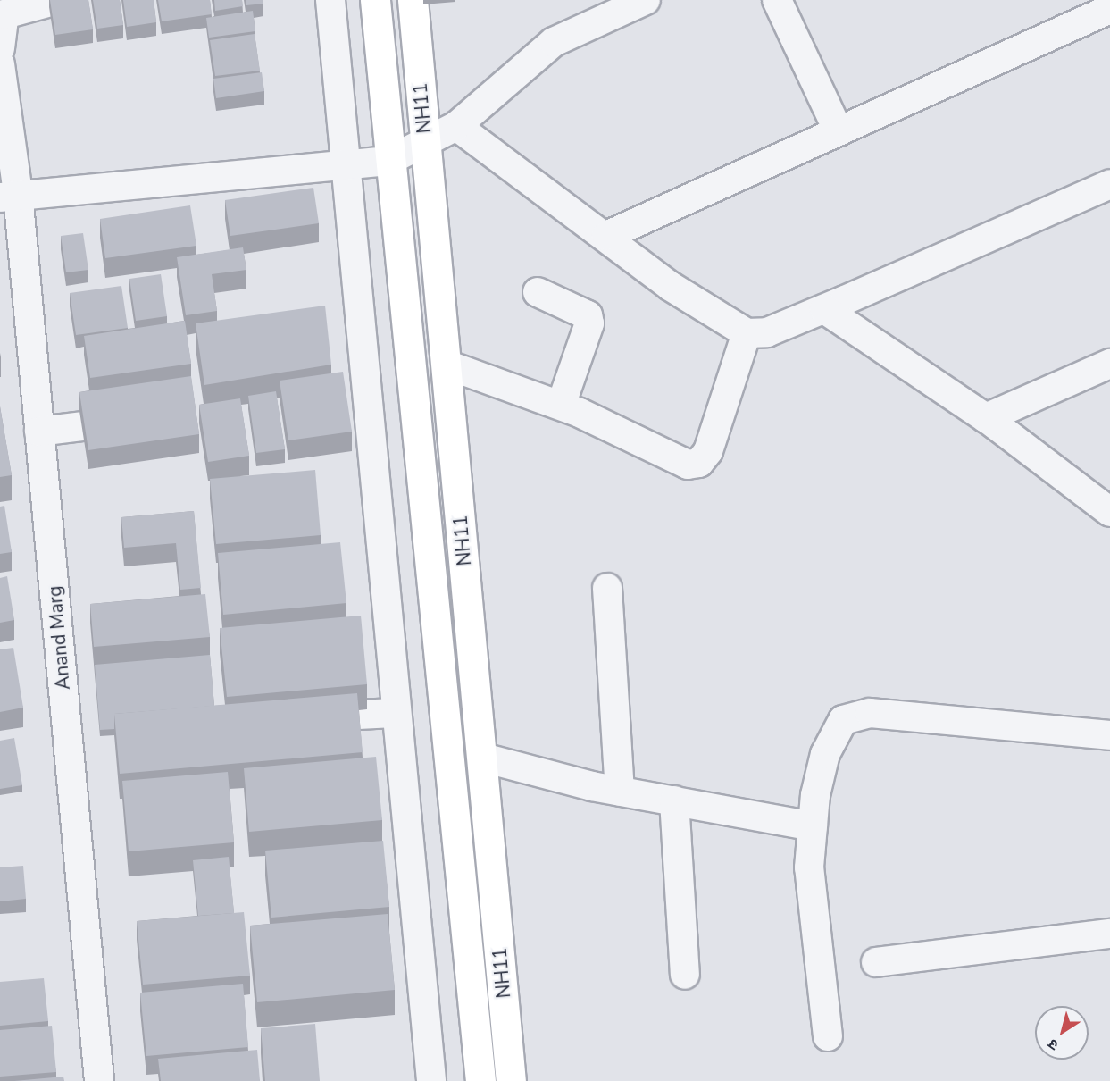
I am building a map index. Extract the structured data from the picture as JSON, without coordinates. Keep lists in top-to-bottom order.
{
  "streets": {
    "highway": ["NH11"],
    "street": ["Anand Marg"]
  },
  "north": "bottom left"
}
